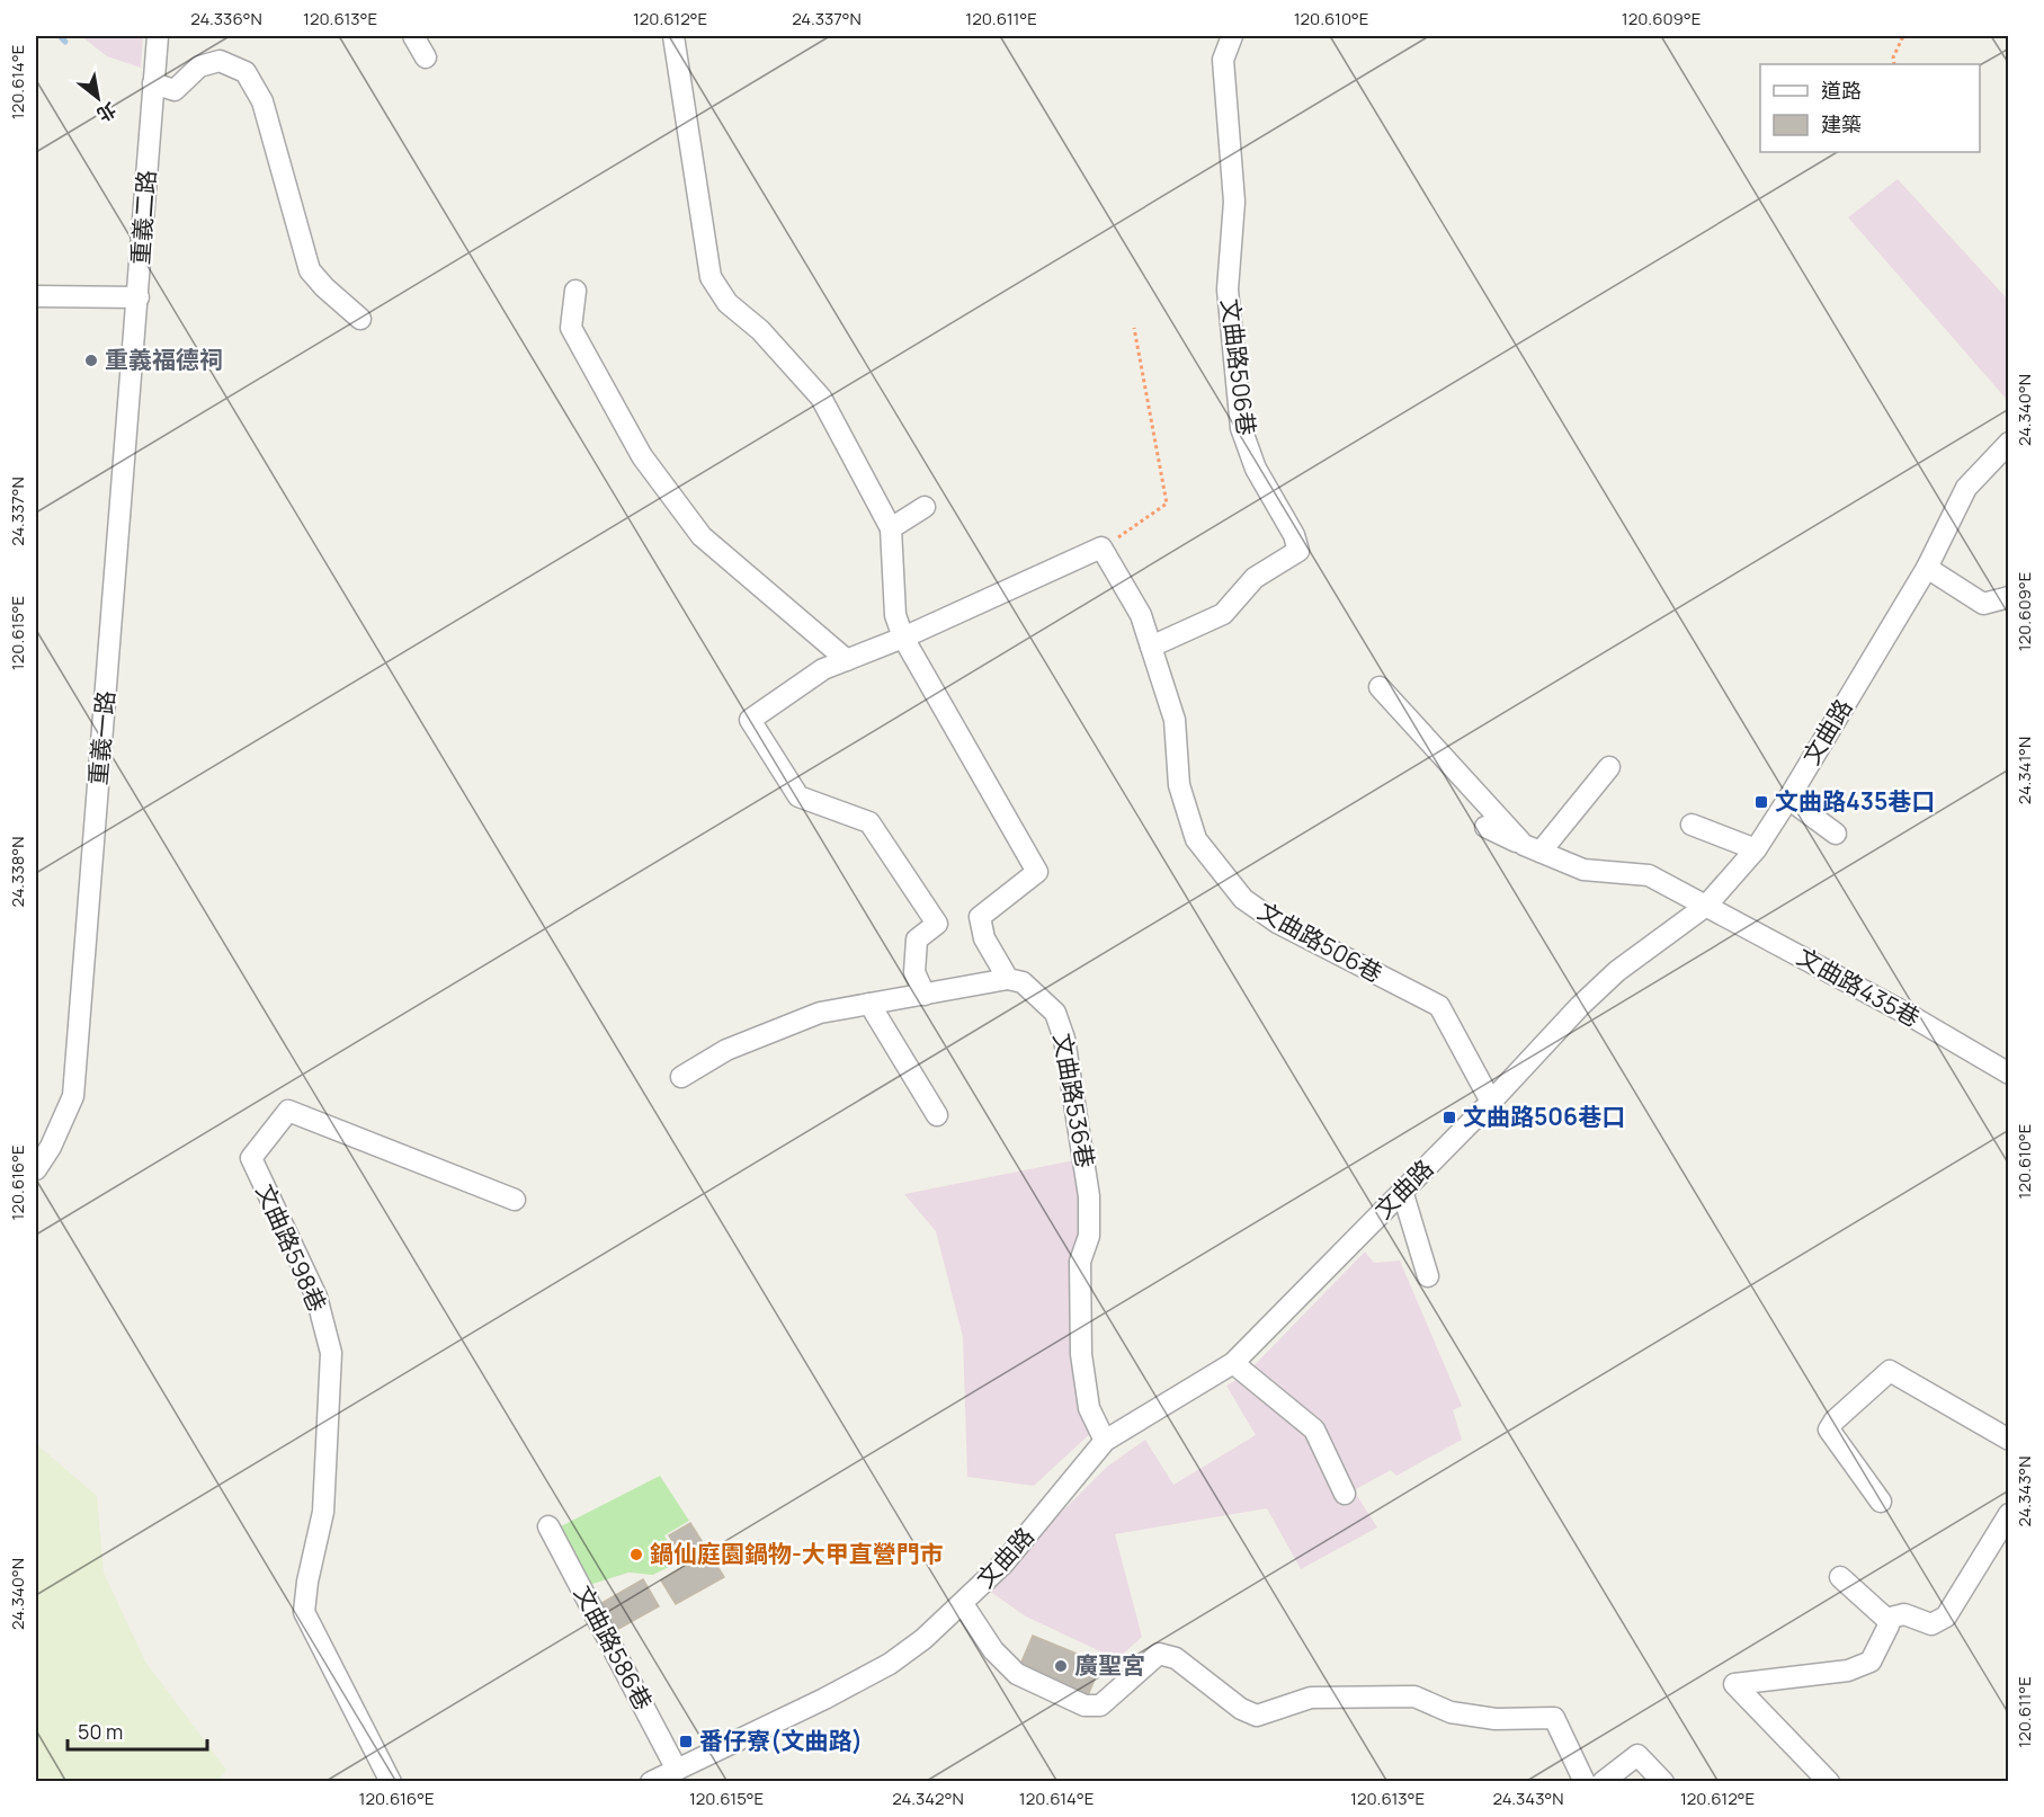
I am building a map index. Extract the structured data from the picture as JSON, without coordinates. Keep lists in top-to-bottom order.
{
  "streets": {
    "street": [
      "重義二路",
      "文曲路506巷",
      "文曲路",
      "重義一路",
      "文曲路435巷",
      "文曲路536巷",
      "文曲路598巷",
      "文曲路586巷"
    ]
  },
  "crossings": [
    ["重義二路", "重義一路"],
    ["文曲路506巷", "文曲路"],
    ["文曲路", "文曲路435巷"],
    ["文曲路", "文曲路536巷"],
    ["文曲路", "文曲路586巷"]
  ],
  "places": {
    "other": ["重義福德祠", "鍋仙庭園鍋物-大甲直營門市", "廣聖宮"],
    "transit": ["文曲路435巷口", "文曲路506巷口", "番仔寮(文曲路)"]
  },
  "legend": ["道路", "建築"],
  "scale_bar": "50 m",
  "north": "bottom right",
  "coordinates": [
    "24.336°N",
    "120.613°E",
    "120.612°E",
    "24.337°N",
    "120.611°E",
    "120.610°E",
    "120.609°E",
    "120.614°E",
    "24.340°N",
    "120.615°E",
    "24.341°N",
    "24.338°N",
    "120.616°E",
    "24.343°N",
    "24.342°N"
  ]
}
